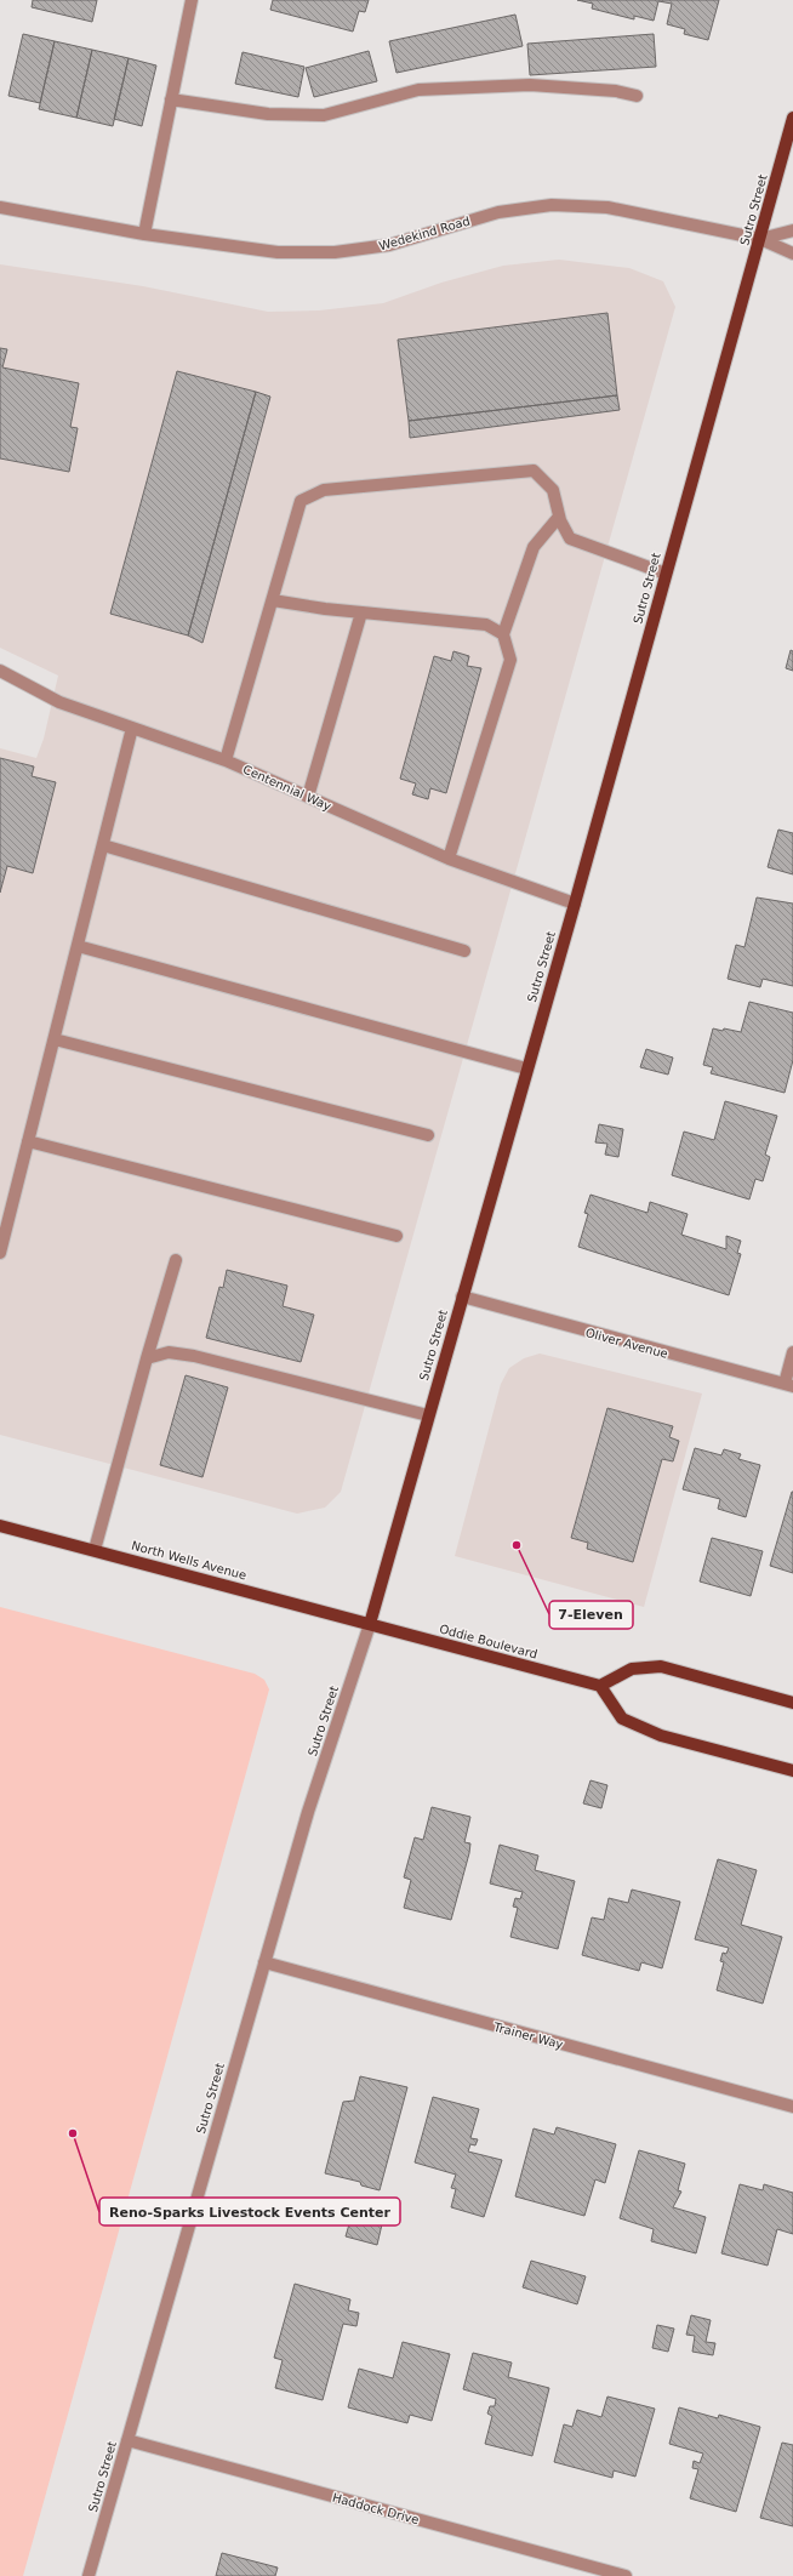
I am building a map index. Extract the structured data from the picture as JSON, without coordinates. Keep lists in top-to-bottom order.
{
  "streets": {
    "main road": ["Sutro Street", "North Wells Avenue", "Oddie Boulevard"],
    "street": [
      "Wedekind Road",
      "Centennial Way",
      "Oliver Avenue",
      "Trainer Way",
      "Haddock Drive"
    ]
  },
  "crossings": [
    ["Sutro Street", "Wedekind Road"],
    ["Sutro Street", "Centennial Way"],
    ["Sutro Street", "Oliver Avenue"],
    ["Sutro Street", "North Wells Avenue"],
    ["Sutro Street", "Oddie Boulevard"],
    ["Sutro Street", "Trainer Way"],
    ["Sutro Street", "Haddock Drive"],
    ["North Wells Avenue", "Oddie Boulevard"]
  ],
  "places": ["7-Eleven", "Reno-Sparks Livestock Events Center"]
}
